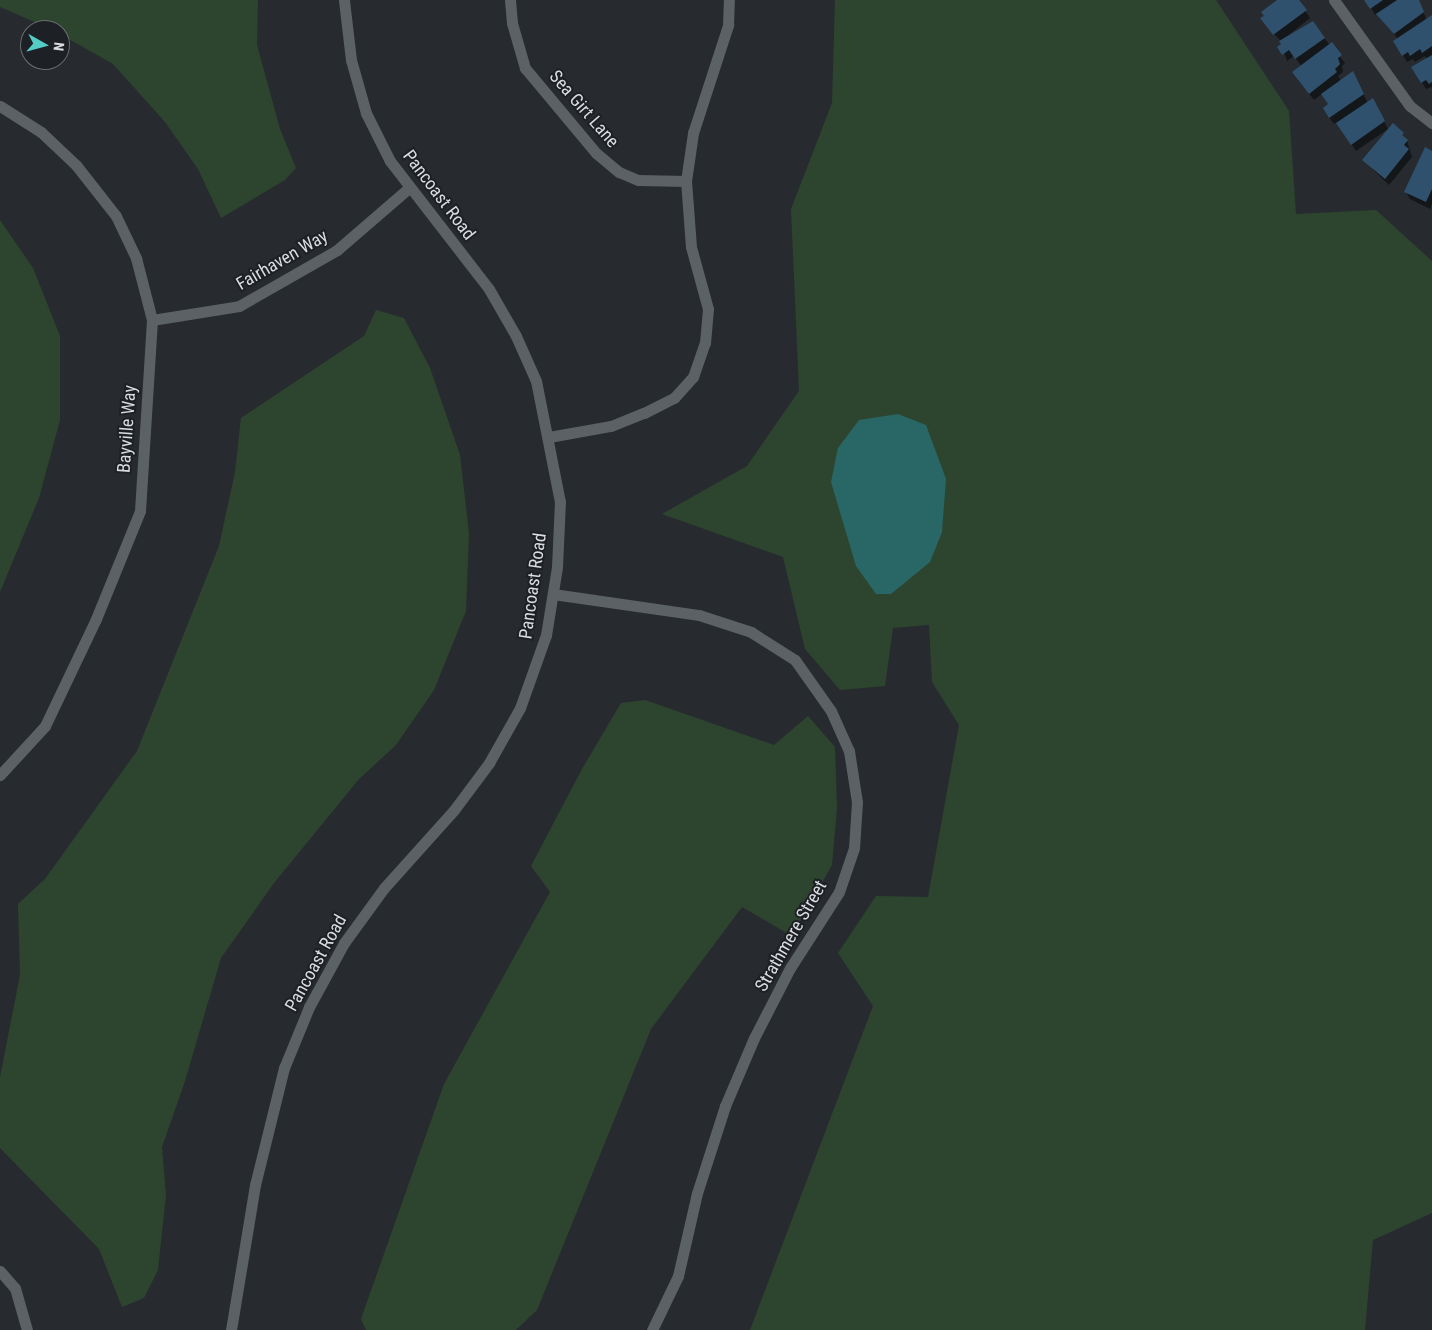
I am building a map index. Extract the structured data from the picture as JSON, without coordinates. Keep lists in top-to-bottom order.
{
  "streets": {
    "street": [
      "Sea Girt Lane",
      "Pancoast Road",
      "Fairhaven Way",
      "Bayville Way",
      "Strathmere Street"
    ]
  },
  "crossings": [
    ["Pancoast Road", "Fairhaven Way"],
    ["Pancoast Road", "Strathmere Street"],
    ["Fairhaven Way", "Bayville Way"]
  ],
  "north": "right"
}
